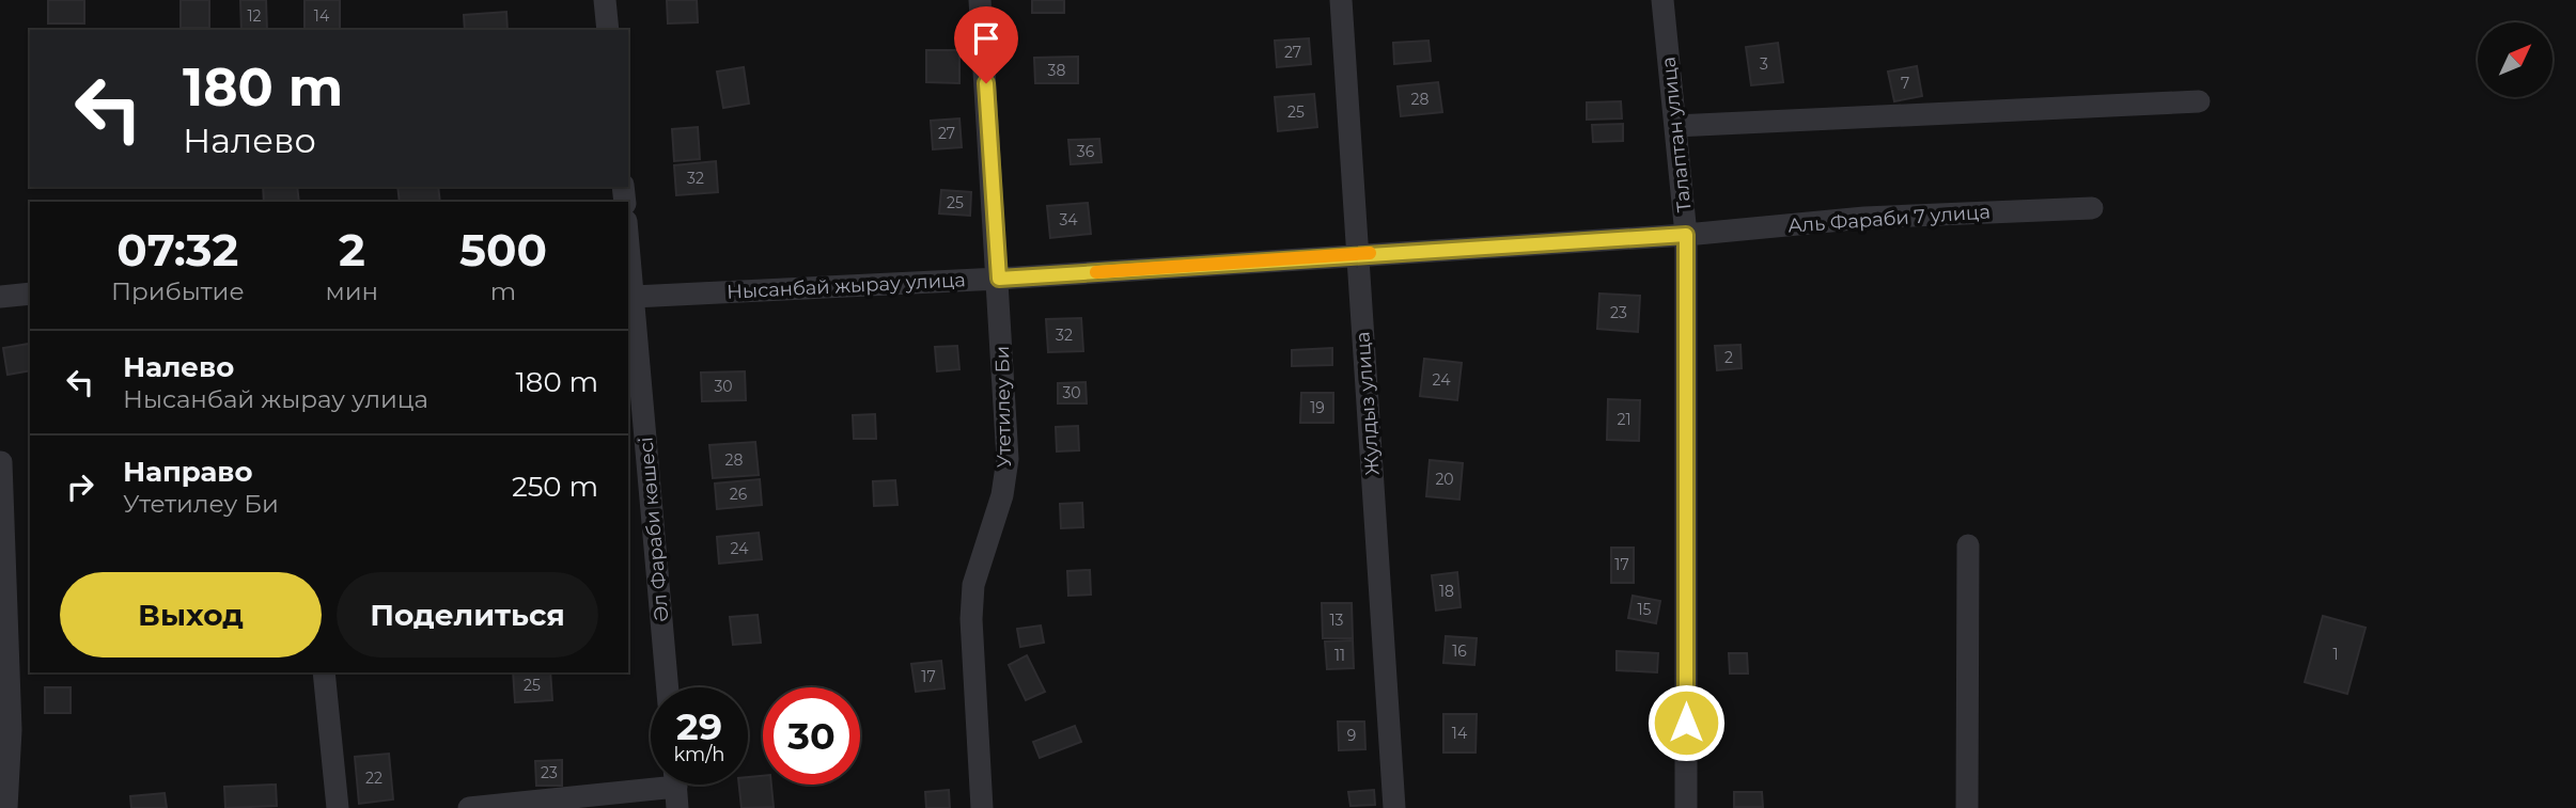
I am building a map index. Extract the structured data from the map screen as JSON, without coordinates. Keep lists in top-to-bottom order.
{
  "streets": {
    "street": [
      "Талаптан улица",
      "Аль Фараби 7 улица",
      "Нысанбай жырау улица",
      "Жулдыз улица",
      "Утетилеу Би",
      "Әл Фараби көшесі"
    ]
  },
  "crossings": [
    ["Талаптан улица", "Аль Фараби 7 улица"],
    ["Талаптан улица", "Нысанбай жырау улица"],
    ["Аль Фараби 7 улица", "Нысанбай жырау улица"],
    ["Нысанбай жырау улица", "Жулдыз улица"],
    ["Нысанбай жырау улица", "Утетилеу Би"],
    ["Нысанбай жырау улица", "Әл Фараби көшесі"]
  ],
  "house_numbers": [
    "12",
    "14",
    "27",
    "3",
    "38",
    "7",
    "28",
    "25",
    "27",
    "36",
    "32",
    "25",
    "34",
    "23",
    "32",
    "2",
    "24",
    "30",
    "30",
    "19",
    "21",
    "28",
    "20",
    "26",
    "24",
    "17",
    "18",
    "15",
    "13",
    "16",
    "1",
    "11",
    "17",
    "25",
    "14",
    "9",
    "23",
    "22"
  ],
  "north": "top right",
  "page": {
    "turn": ["180 m", "Налево"],
    "eta": [
      "07:32",
      "Прибытие",
      "2",
      "мин",
      "500",
      "m"
    ],
    "list": [
      {
        "name": "Налево",
        "note": "Нысанбай жырау улица",
        "value": "180 m"
      },
      {
        "name": "Направо",
        "note": "Утетилеу Би",
        "value": "250 m"
      }
    ],
    "buttons": ["Выход", "Поделиться"],
    "speed": "29 km/h",
    "limit": "30"
  }
}
